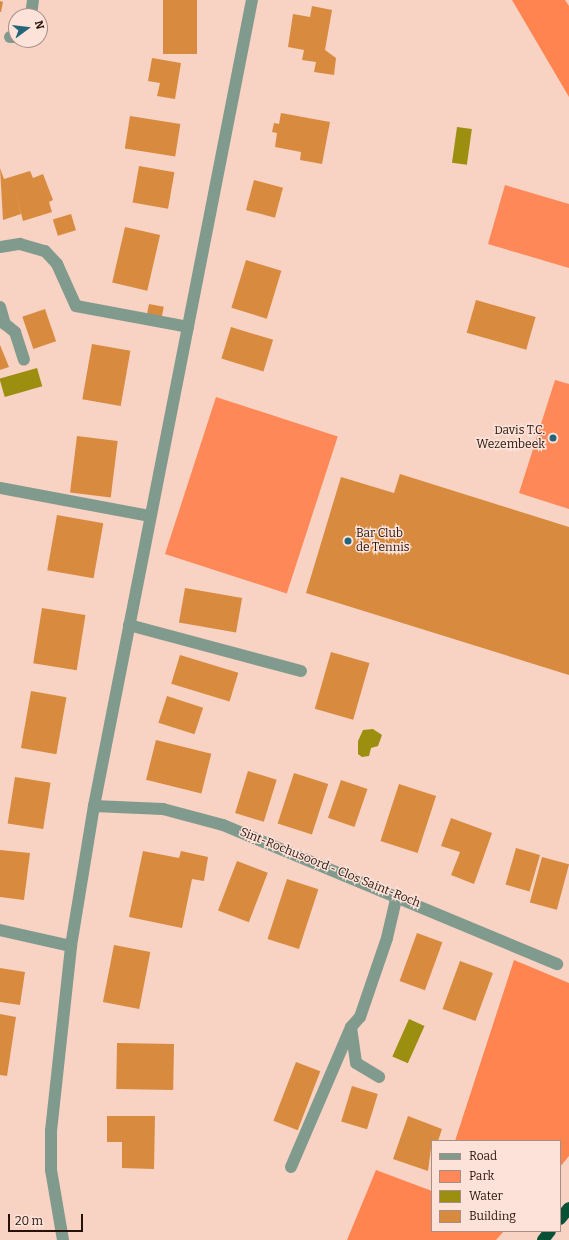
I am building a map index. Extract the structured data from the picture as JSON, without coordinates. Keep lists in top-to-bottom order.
{
  "streets": {
    "street": ["Sint-Rochusoord - Clos Saint-Roch"]
  },
  "places": ["Davis T.C. Wezembeek", "Bar Club de Tennis"],
  "legend": [
    "Road",
    "Park",
    "Water",
    "Building"
  ],
  "scale_bar": "20 m",
  "north": "right"
}
